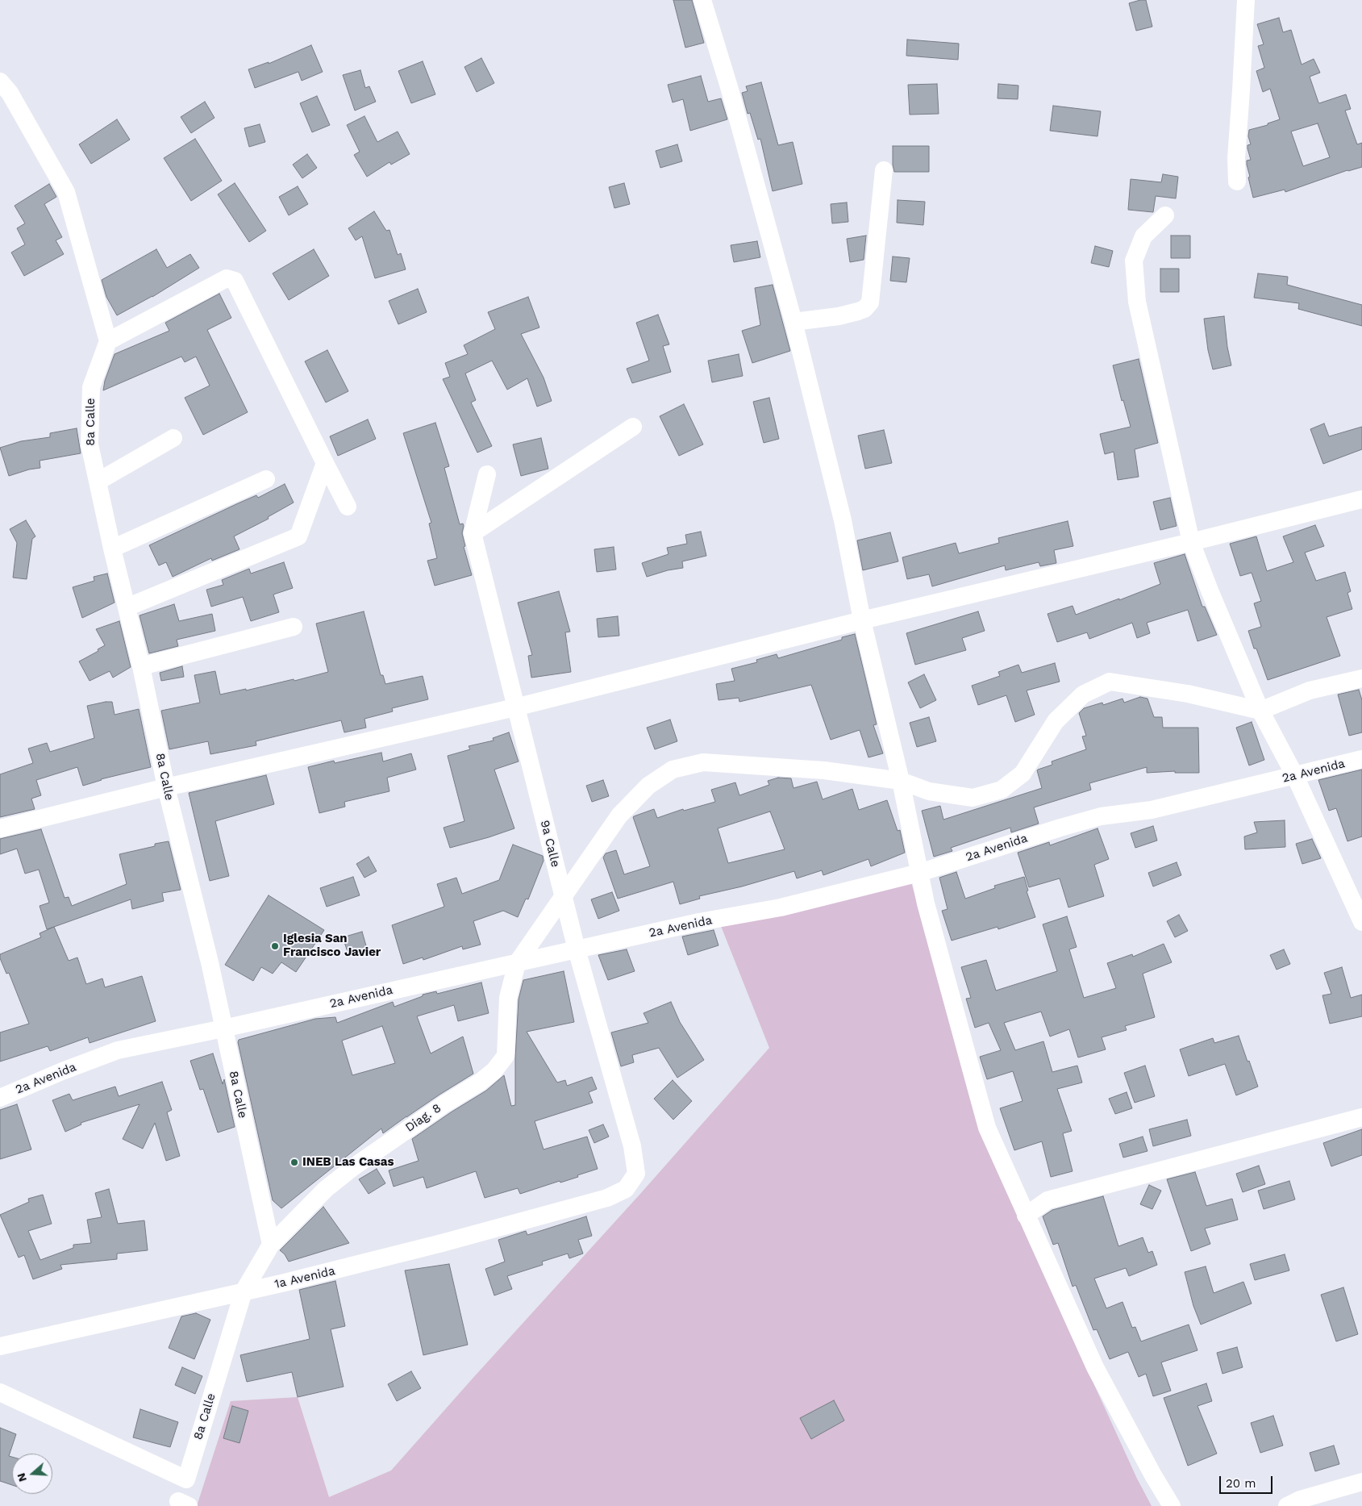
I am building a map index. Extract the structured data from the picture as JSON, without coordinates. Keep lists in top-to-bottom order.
{
  "streets": {
    "street": [
      "8a Calle",
      "2a Avenida",
      "9a Calle",
      "Diag. 8",
      "1a Avenida"
    ]
  },
  "crossings": [
    ["8a Calle", "2a Avenida"],
    ["8a Calle", "Diag. 8"],
    ["8a Calle", "1a Avenida"],
    ["2a Avenida", "9a Calle"],
    ["2a Avenida", "Diag. 8"],
    ["9a Calle", "Diag. 8"],
    ["9a Calle", "1a Avenida"]
  ],
  "places": ["Iglesia San Francisco Javier", "INEB Las Casas"],
  "scale_bar": "20 m",
  "north": "left"
}
